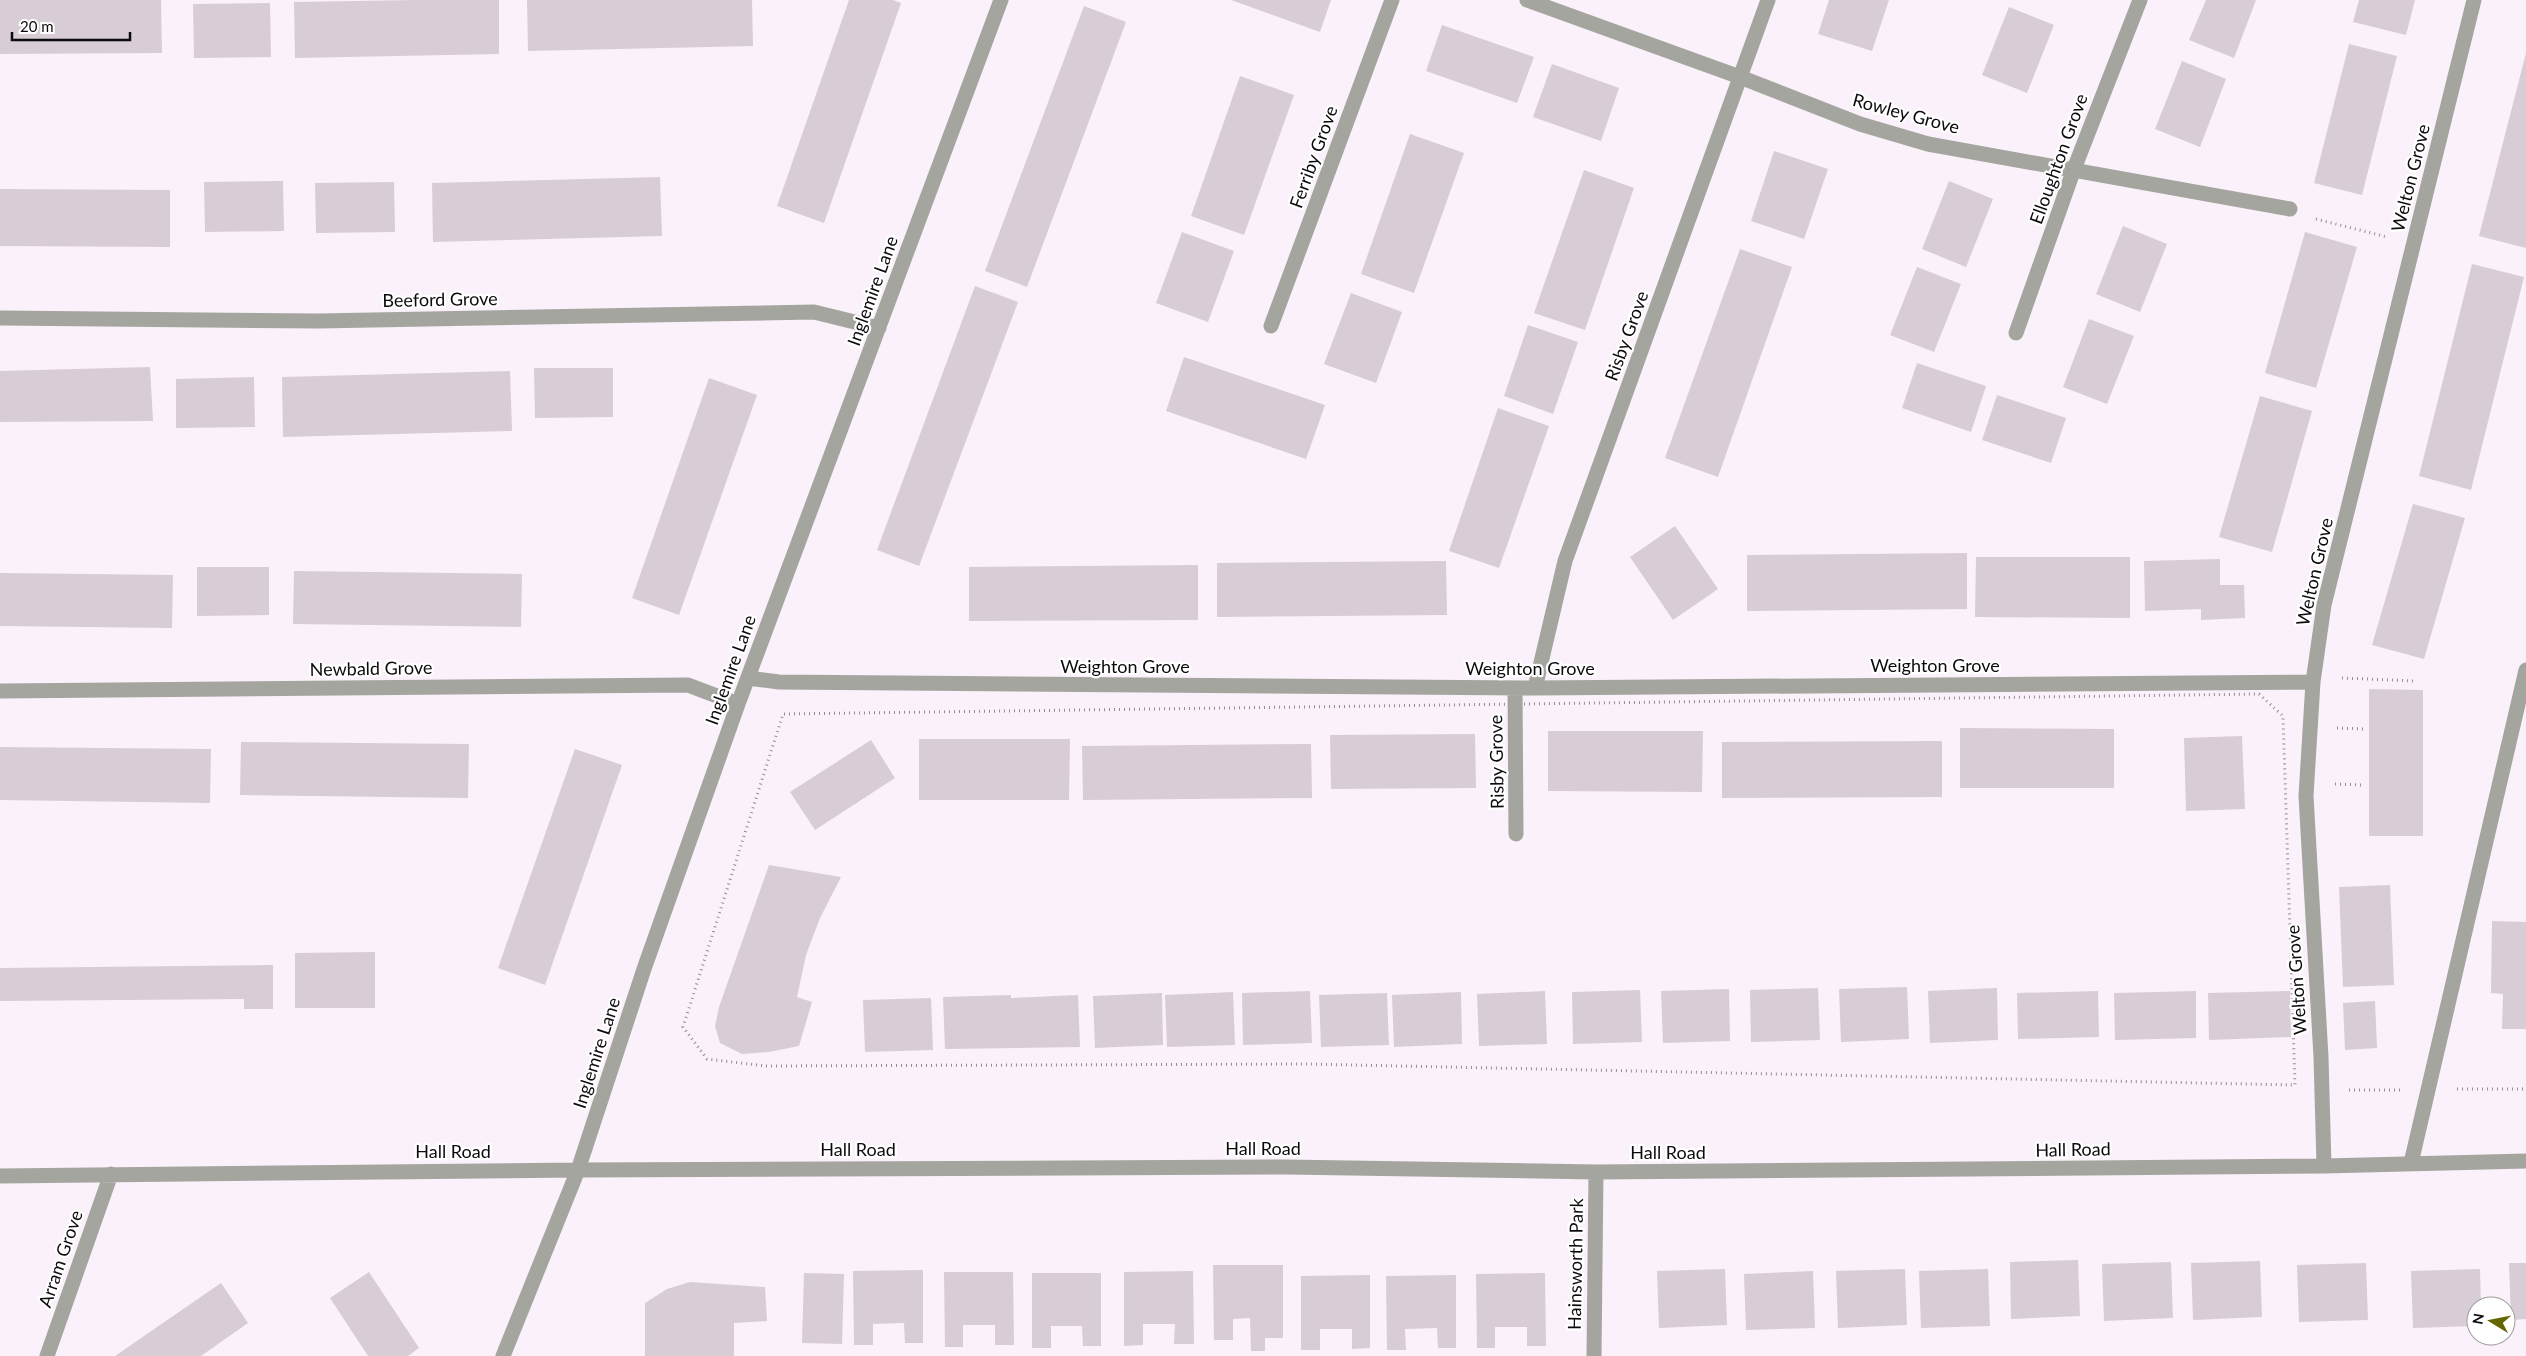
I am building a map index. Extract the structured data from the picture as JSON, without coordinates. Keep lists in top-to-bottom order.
{
  "streets": {
    "street": [
      "Rowley Grove",
      "Ferriby Grove",
      "Elloughton Grove",
      "Welton Grove",
      "Inglemire Lane",
      "Beeford Grove",
      "Risby Grove",
      "Weighton Grove",
      "Newbald Grove",
      "Hall Road",
      "Arram Grove",
      "Hainsworth Park"
    ]
  },
  "crossings": [
    ["Rowley Grove", "Elloughton Grove"],
    ["Rowley Grove", "Risby Grove"],
    ["Welton Grove", "Weighton Grove"],
    ["Welton Grove", "Hall Road"],
    ["Inglemire Lane", "Beeford Grove"],
    ["Inglemire Lane", "Weighton Grove"],
    ["Inglemire Lane", "Newbald Grove"],
    ["Inglemire Lane", "Hall Road"],
    ["Risby Grove", "Weighton Grove"],
    ["Hall Road", "Arram Grove"],
    ["Hall Road", "Hainsworth Park"]
  ],
  "scale_bar": "20 m",
  "north": "left"
}
